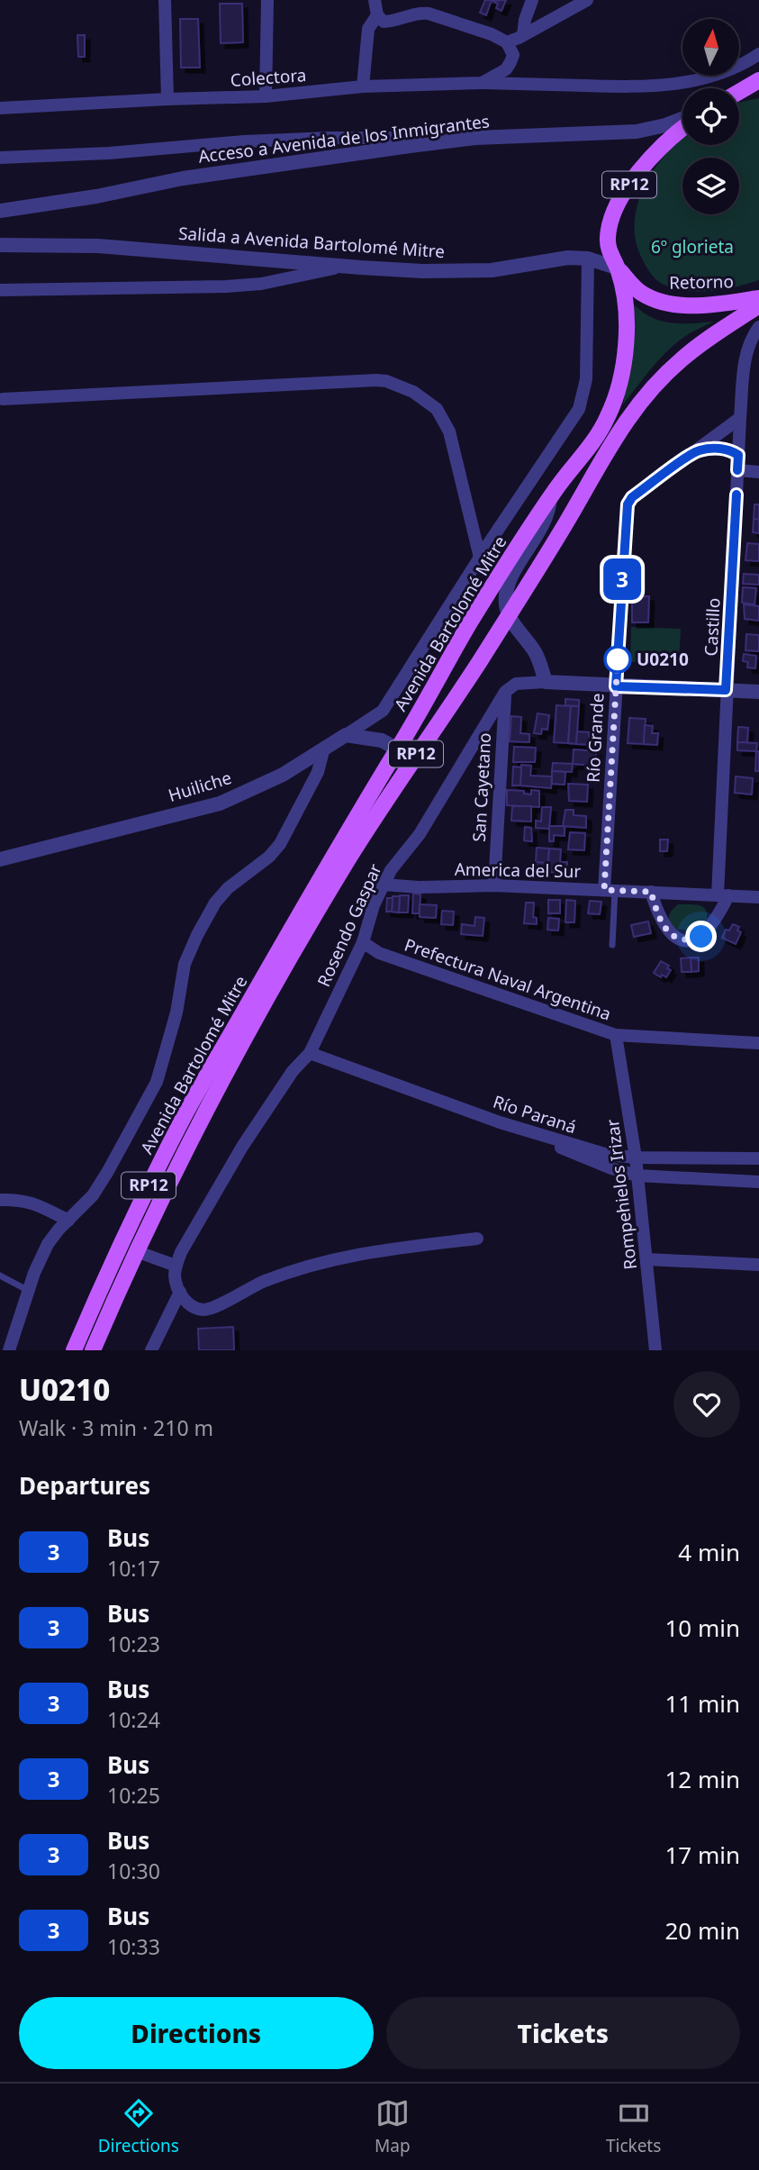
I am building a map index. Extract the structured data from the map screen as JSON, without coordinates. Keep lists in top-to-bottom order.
{
  "streets": {
    "main road": ["RP12", "Retorno", "Avenida Bartolomé Mitre"],
    "street": [
      "Colectora",
      "Acceso a Avenida de los Inmigrantes",
      "Salida a Avenida Bartolomé Mitre",
      "Castillo",
      "Río Grande",
      "Huiliche",
      "San Cayetano",
      "America del Sur",
      "Rosendo Gaspar",
      "Prefectura Naval Argentina",
      "Río Paraná",
      "Rompehielos Irizar"
    ]
  },
  "crossings": [
    ["Salida a Avenida Bartolomé Mitre", "Retorno"],
    ["Salida a Avenida Bartolomé Mitre", "Avenida Bartolomé Mitre"],
    ["Retorno", "Avenida Bartolomé Mitre"],
    ["Castillo", "Río Grande"],
    ["Castillo", "America del Sur"],
    ["Río Grande", "America del Sur"],
    ["San Cayetano", "America del Sur"],
    ["San Cayetano", "Rosendo Gaspar"],
    ["America del Sur", "Rosendo Gaspar"],
    ["Rosendo Gaspar", "Prefectura Naval Argentina"],
    ["Rosendo Gaspar", "Río Paraná"],
    ["Prefectura Naval Argentina", "Rompehielos Irizar"],
    ["Río Paraná", "Rompehielos Irizar"]
  ],
  "parks": ["6º glorieta"],
  "places": ["U0210"],
  "lines": ["bus line 3"],
  "north": "top",
  "page": {
    "on_map": "3",
    "heading": [
      ["U0210", "Walk · 3 min · 210 m"],
      "Departures"
    ],
    "list": [
      {
        "mark": "3",
        "name": "Bus",
        "note": "10:17",
        "value": "4 min"
      },
      {
        "mark": "3",
        "name": "Bus",
        "note": "10:23",
        "value": "10 min"
      },
      {
        "mark": "3",
        "name": "Bus",
        "note": "10:24",
        "value": "11 min"
      },
      {
        "mark": "3",
        "name": "Bus",
        "note": "10:25",
        "value": "12 min"
      },
      {
        "mark": "3",
        "name": "Bus",
        "note": "10:30",
        "value": "17 min"
      },
      {
        "mark": "3",
        "name": "Bus",
        "note": "10:33",
        "value": "20 min"
      }
    ],
    "buttons": ["Directions", "Tickets"],
    "tabs": ["Directions", "Map", "Tickets"]
  }
}
